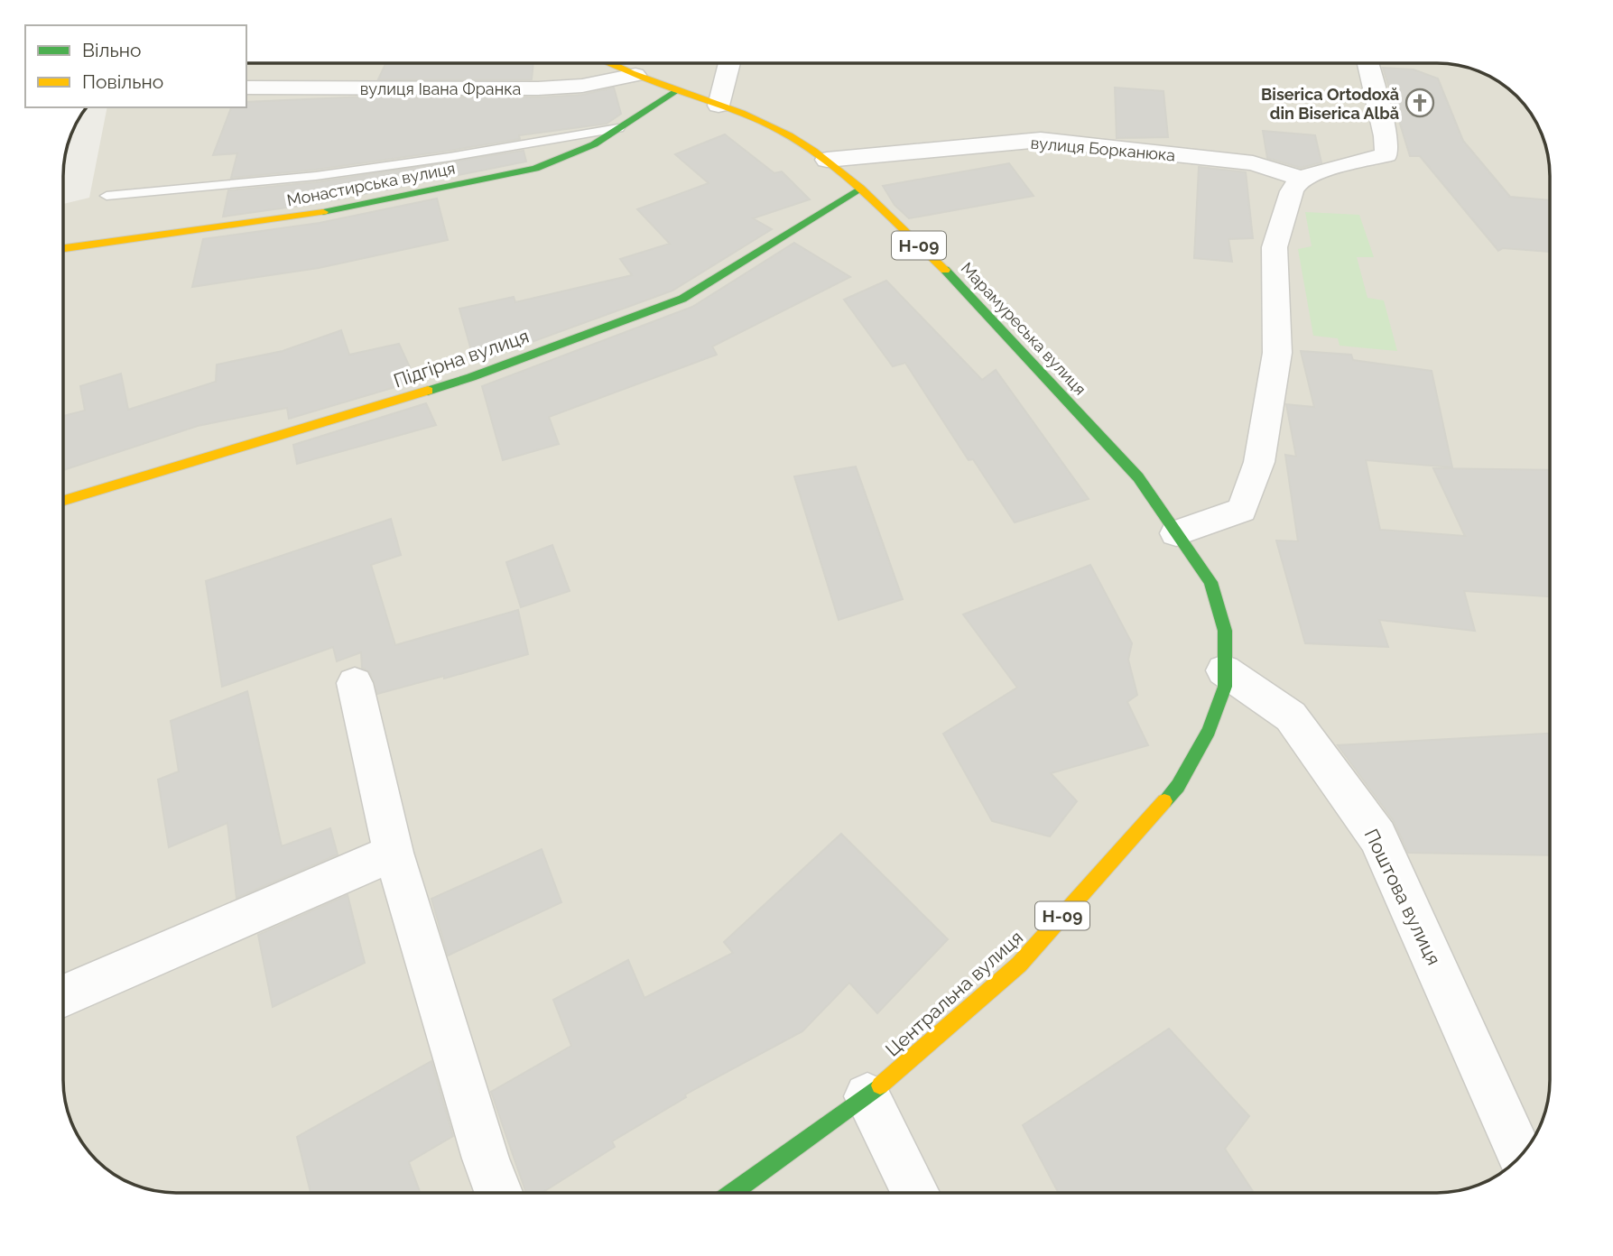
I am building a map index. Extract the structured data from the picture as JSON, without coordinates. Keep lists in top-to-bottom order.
{
  "streets": {
    "main road": [
      "Монастирська вулиця",
      "Н-09",
      "Марамуреська вулиця",
      "Підгірна вулиця",
      "Центральна вулиця"
    ],
    "street": ["вулиця Івана Франка", "вулиця Борканюка", "Поштова вулиця"]
  },
  "crossings": [
    ["вулиця Івана Франка", "Марамуреська вулиця"],
    ["вулиця Борканюка", "Марамуреська вулиця"],
    ["Монастирська вулиця", "Марамуреська вулиця"],
    ["Марамуреська вулиця", "Підгірна вулиця"],
    ["Марамуреська вулиця", "Центральна вулиця"],
    ["Поштова вулиця", "Центральна вулиця"]
  ],
  "places": {
    "church": ["Biserica Ortodoxă din Biserica Albă"]
  },
  "legend": ["Вільно", "Повільно"]
}
